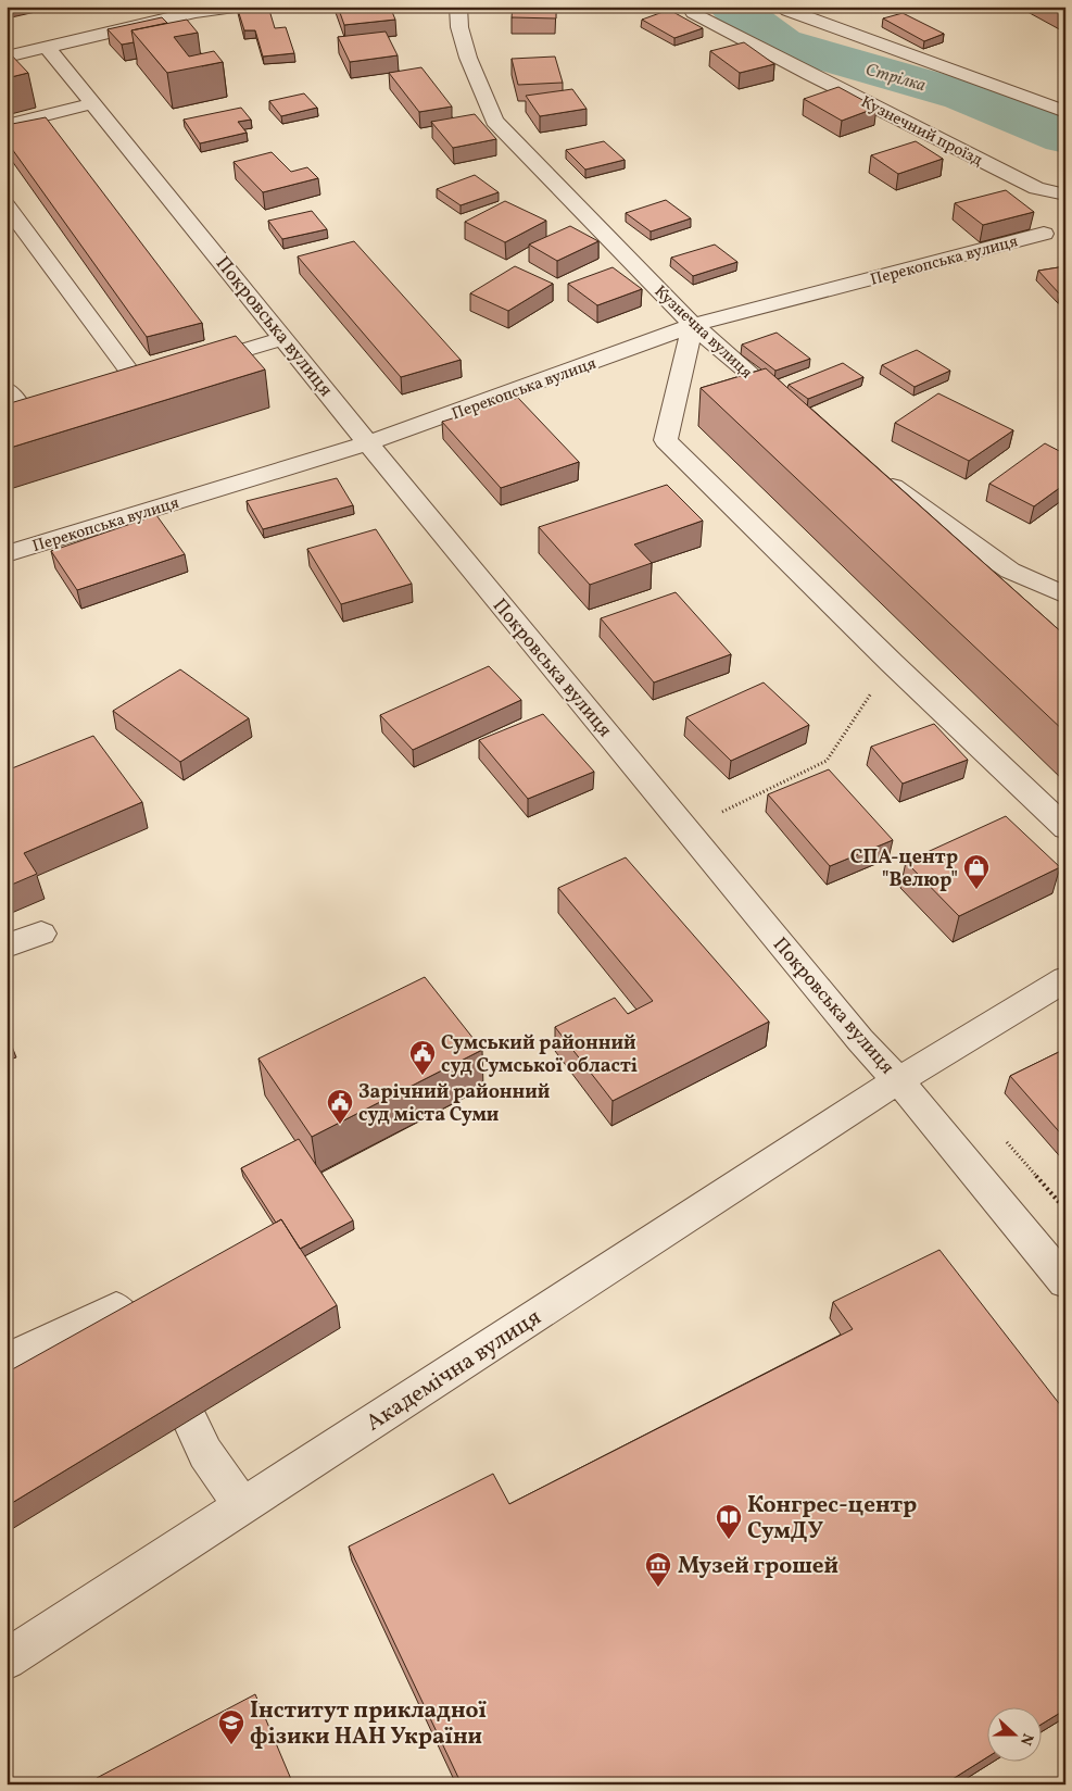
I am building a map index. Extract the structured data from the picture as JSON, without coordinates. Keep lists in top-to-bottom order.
{
  "streets": {
    "street": [
      "Кузнечний проїзд",
      "Перекопська вулиця",
      "Покровська вулиця",
      "Кузнечна вулиця",
      "Академічна вулиця"
    ]
  },
  "crossings": [
    ["Перекопська вулиця", "Покровська вулиця"],
    ["Перекопська вулиця", "Кузнечна вулиця"],
    ["Покровська вулиця", "Академічна вулиця"]
  ],
  "water": ["Стрілка"],
  "places": {
    "shop": ["СПА-центр \"Велюр\""],
    "public building": ["Сумський районний суд Сумської області", "Зарічний районний суд міста Суми"],
    "library": ["Конгрес-центр СумДУ"],
    "museum": ["Музей грошей"],
    "school or university": ["Інститут прикладної фізики НАН України"]
  },
  "north": "right"
}
